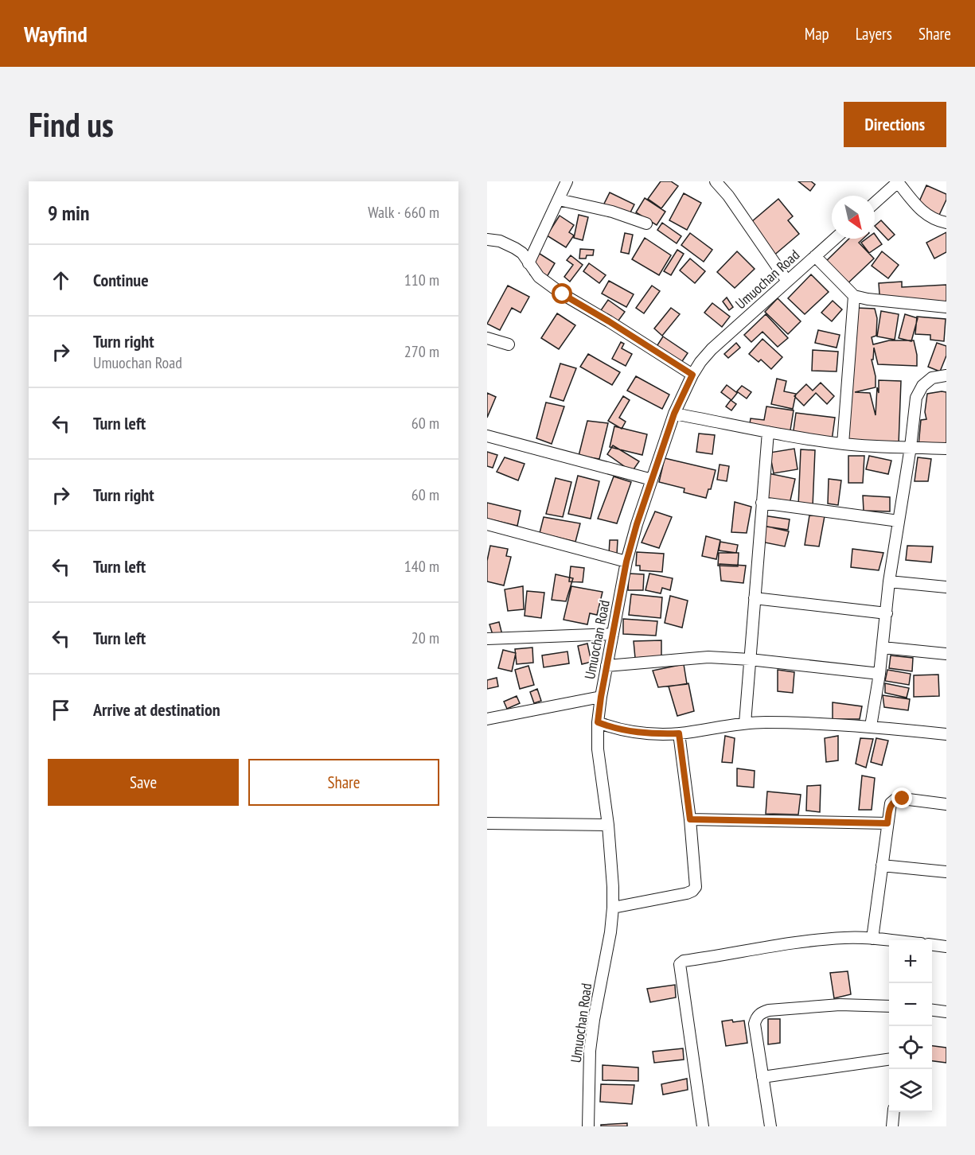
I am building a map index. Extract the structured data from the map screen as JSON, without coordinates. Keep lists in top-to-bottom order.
{
  "streets": {
    "street": ["Umuochan Road"]
  },
  "north": "bottom right",
  "page": {
    "header": "Wayfind",
    "nav": ["Map", "Layers", "Share"],
    "buttons": [
      "Directions",
      ["Save", "Share"]
    ],
    "title": "Find us",
    "heading": ["9 min", "Walk · 660 m"],
    "list": [
      ["Continue", "110 m"],
      ["Turn right", "Umuochan Road", "270 m"],
      ["Turn left", "60 m"],
      ["Turn right", "60 m"],
      ["Turn left", "140 m"],
      ["Turn left", "20 m"],
      "Arrive at destination"
    ],
    "map_buttons": ["+", "−"]
  }
}
